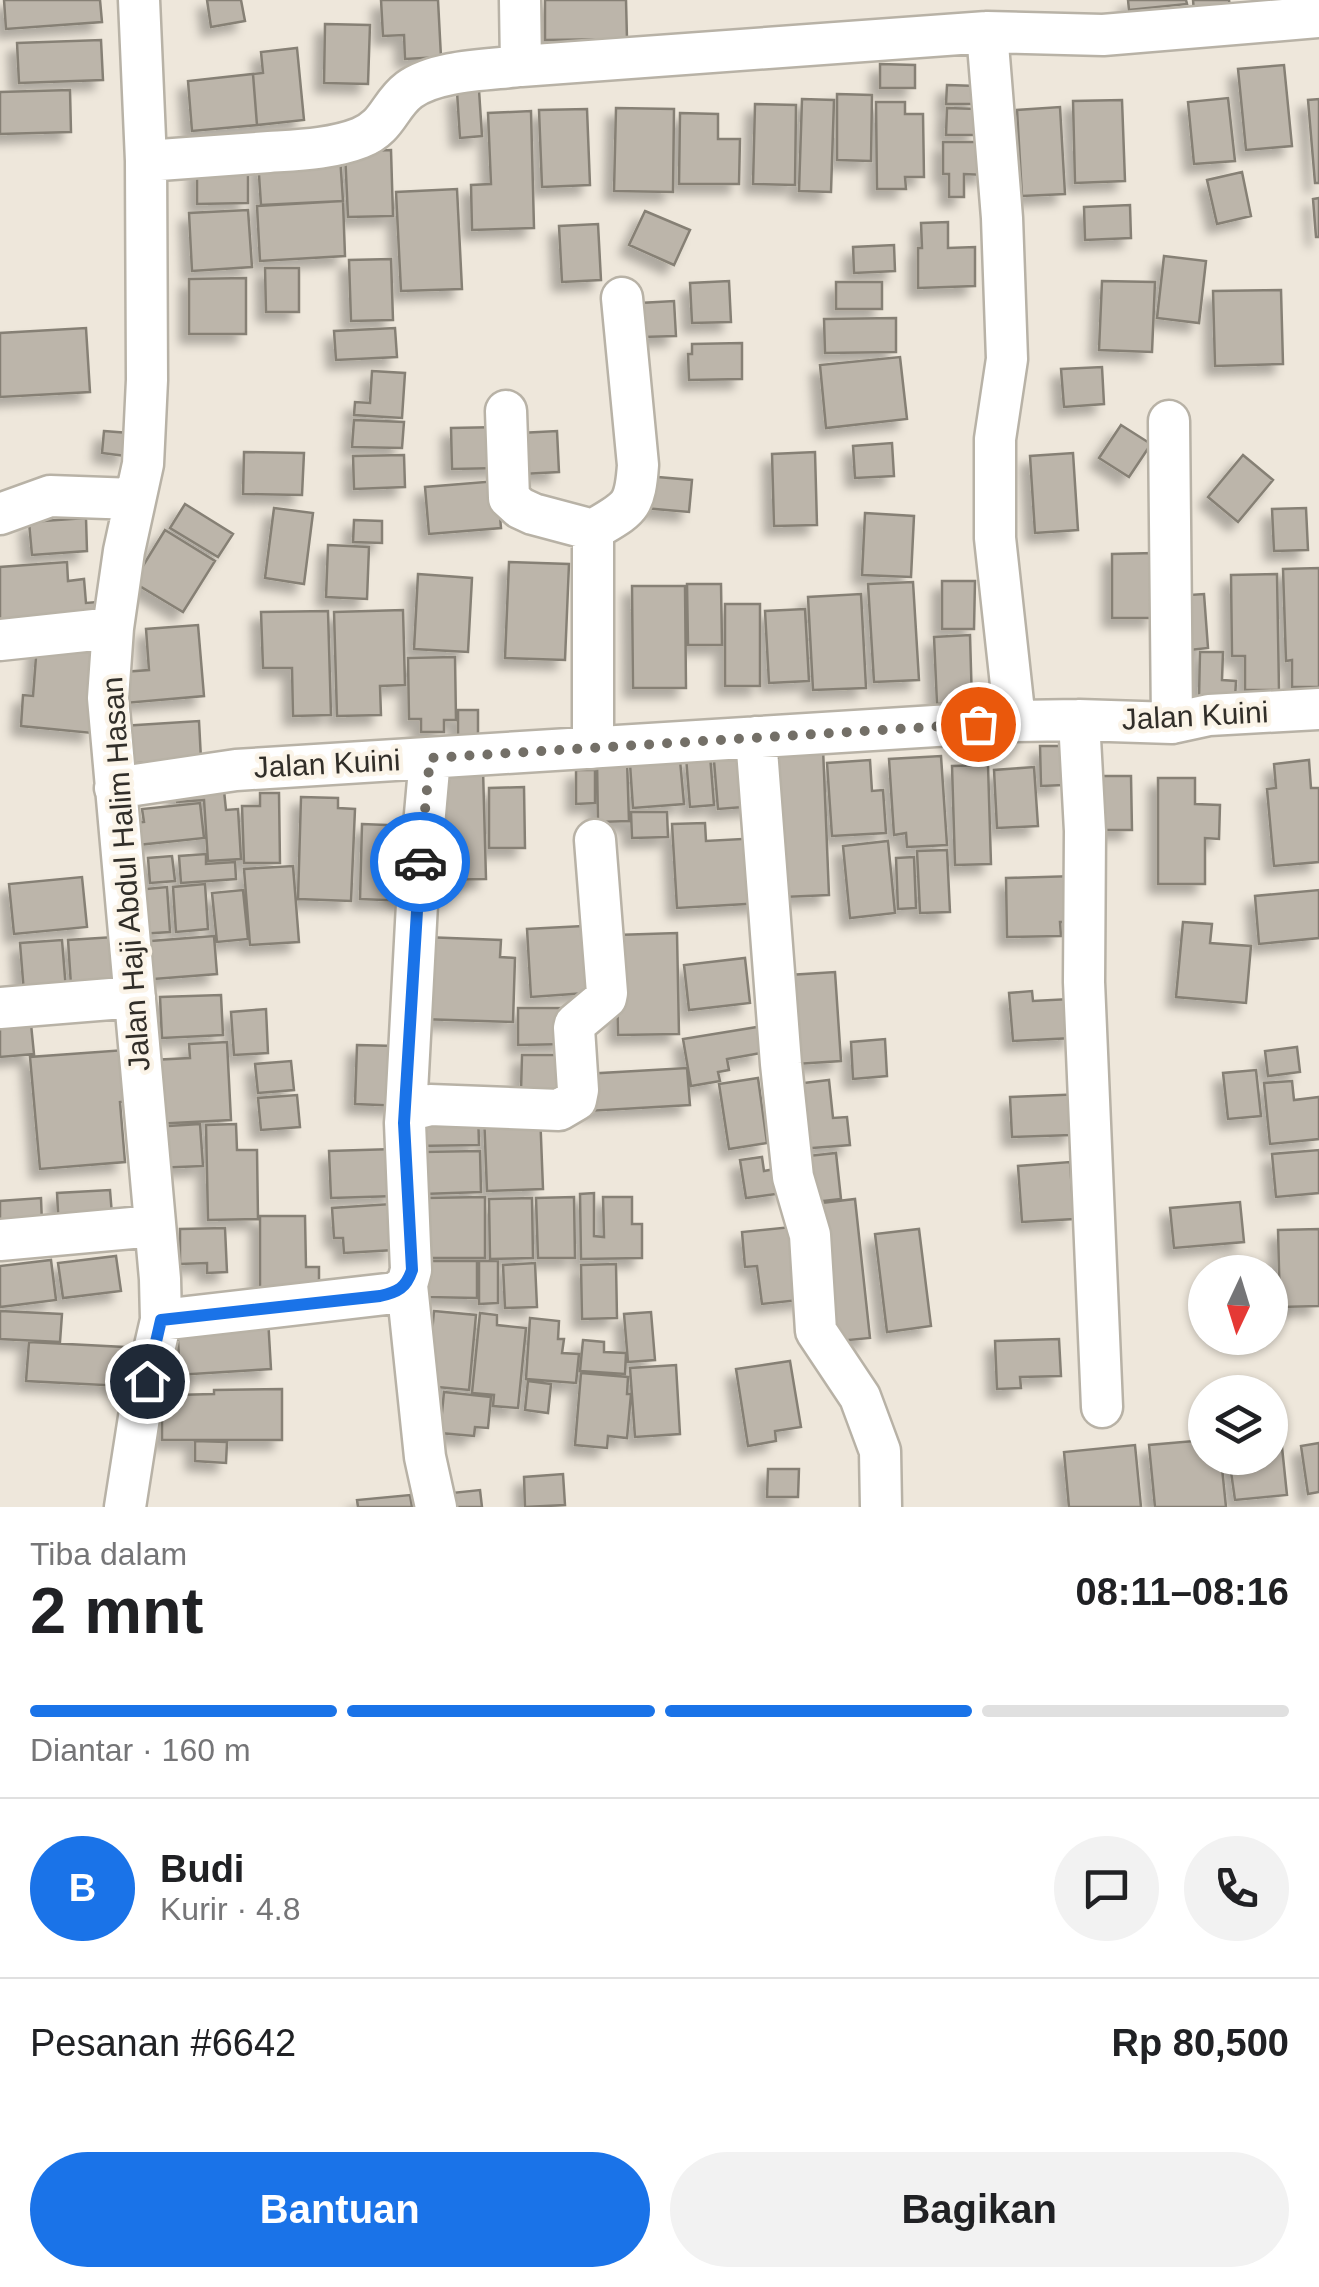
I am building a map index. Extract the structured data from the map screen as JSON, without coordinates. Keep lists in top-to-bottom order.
{
  "streets": {
    "street": ["Jalan Kuini", "Jalan Haji Abdul Halim Hasan"]
  },
  "crossings": [
    ["Jalan Kuini", "Jalan Haji Abdul Halim Hasan"]
  ],
  "north": "bottom",
  "page": {
    "heading": ["2 mnt", "Tiba dalam", "08:11–08:16"],
    "panel": [
      "Budi",
      "Kurir · 4.8",
      "Pesanan #6642",
      "Rp 80,500"
    ],
    "bar": "Diantar · 160 m",
    "round": "B",
    "buttons": ["Bantuan", "Bagikan"]
  }
}
